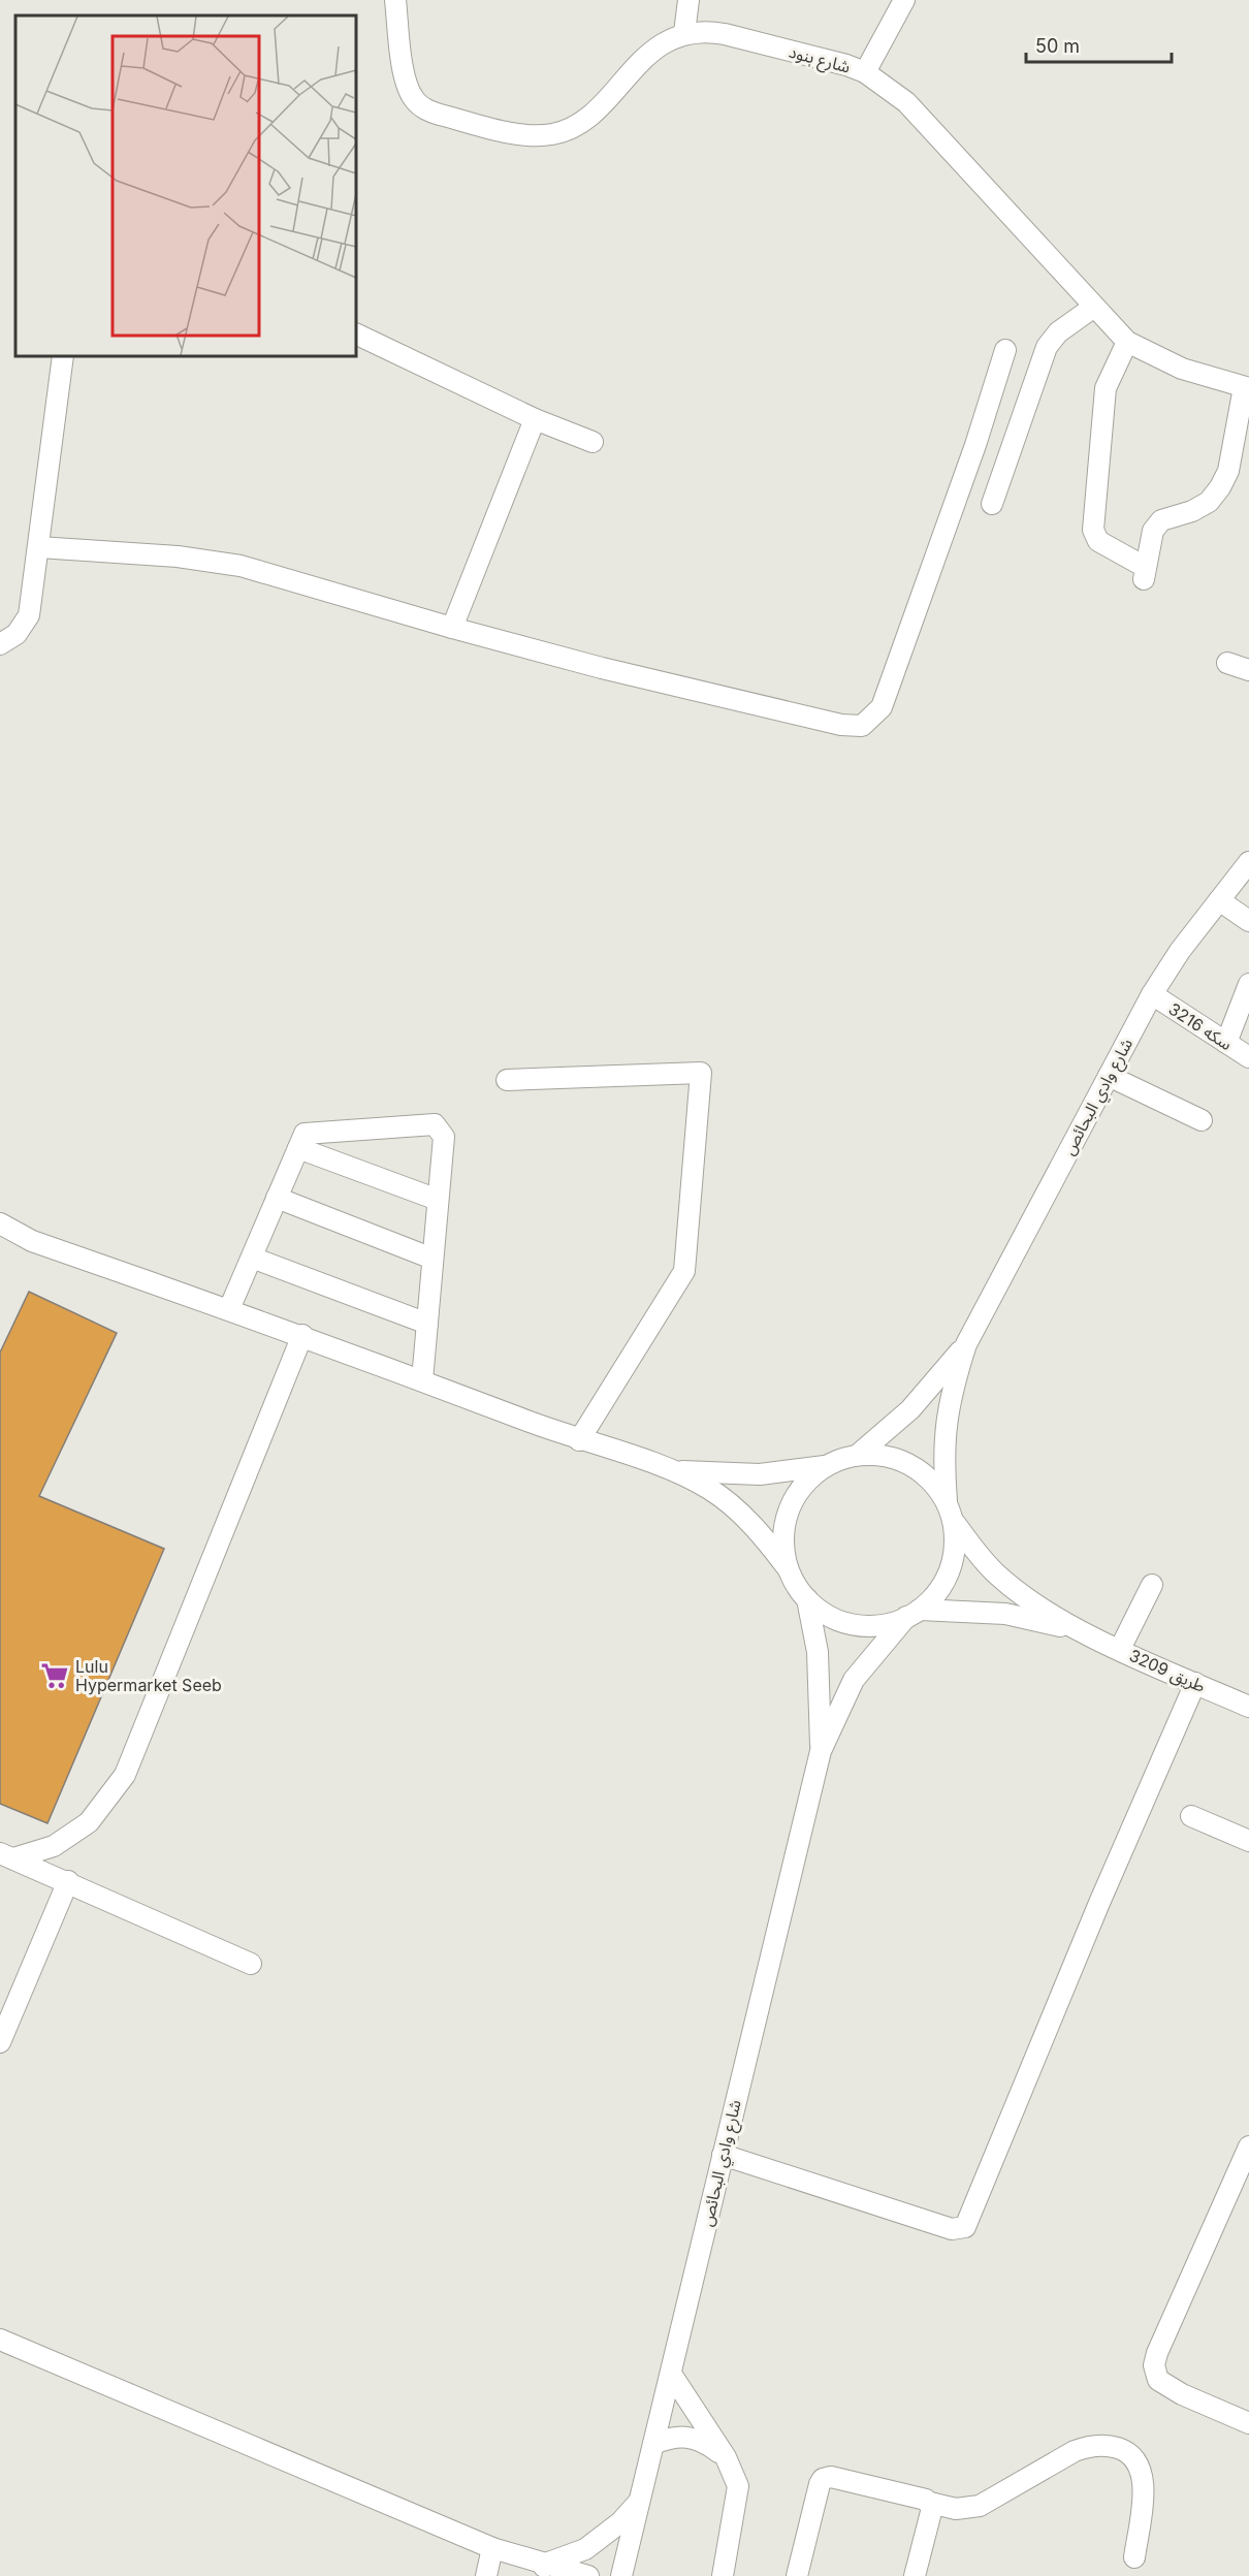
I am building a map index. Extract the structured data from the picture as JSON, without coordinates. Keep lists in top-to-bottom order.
{
  "streets": {
    "street": [
      "شارع بنود",
      "سكه 3216",
      "شارع وادي البحائص",
      "طريق 3209"
    ]
  },
  "crossings": [
    ["سكه 3216", "شارع وادي البحائص"]
  ],
  "places": {
    "supermarket": ["Lulu Hypermarket Seeb"]
  },
  "scale_bar": "50 m"
}
